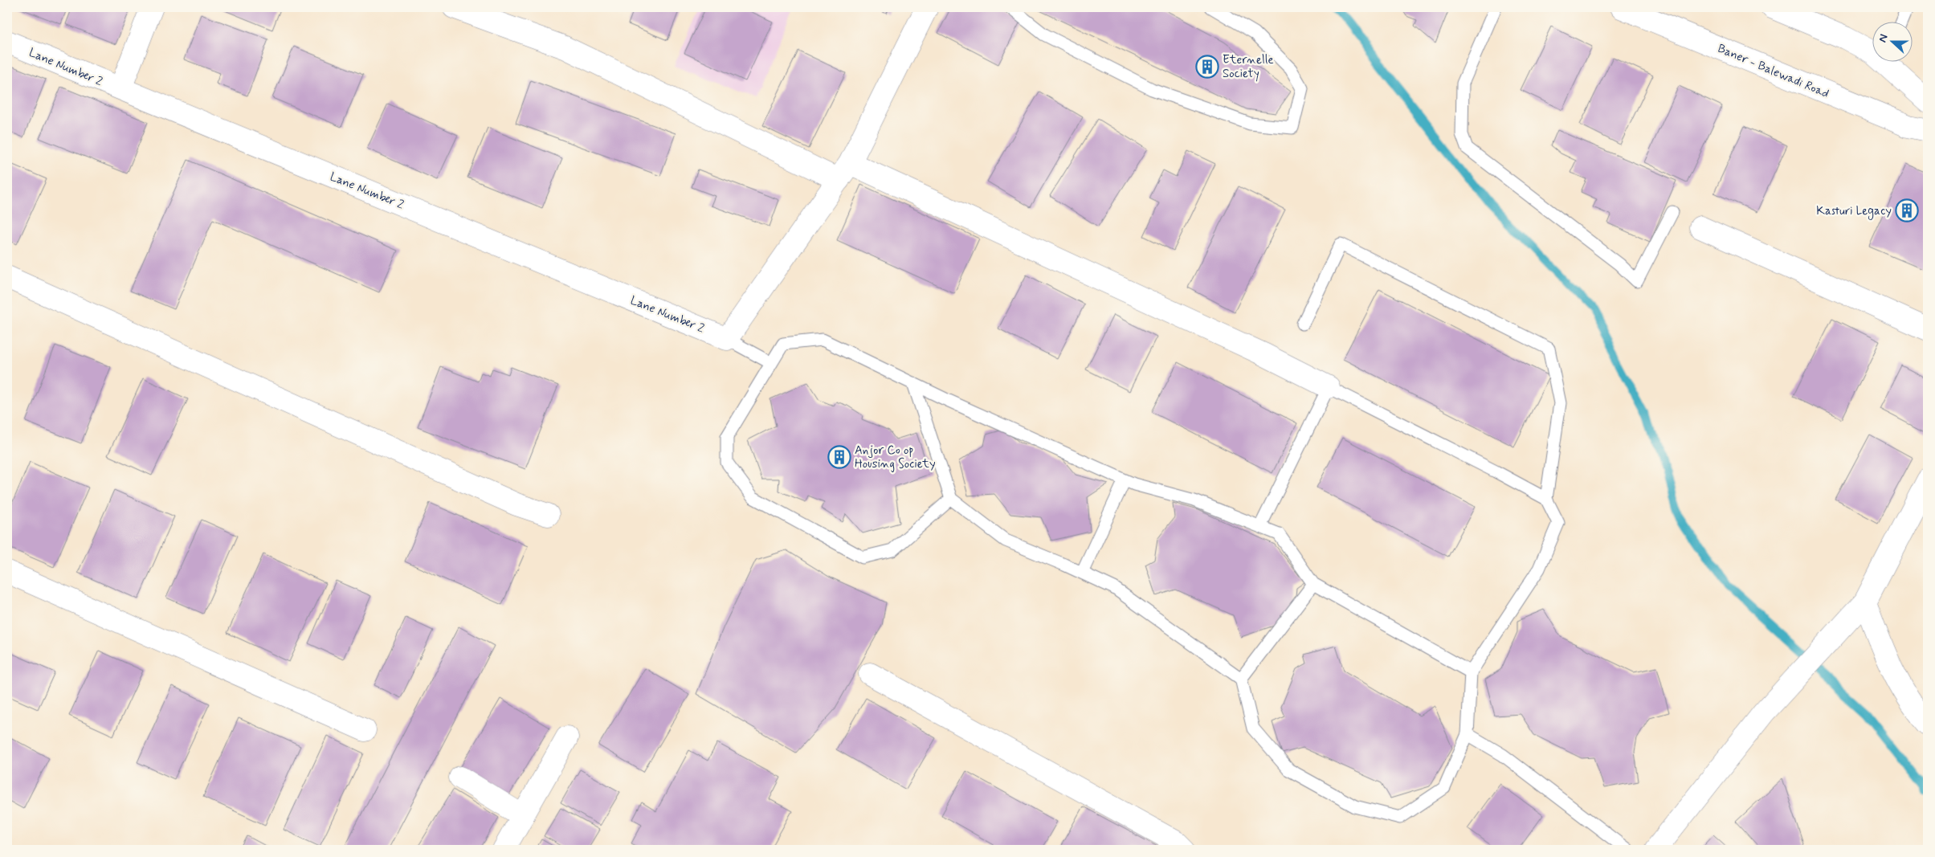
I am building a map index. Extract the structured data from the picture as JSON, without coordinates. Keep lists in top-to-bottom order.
{
  "streets": {
    "street": ["Lane Number 2", "Baner - Balewadi Road"]
  },
  "places": {
    "building": ["Eternelle Society", "Kasturi Legacy", "Anjor Co op Housing Society"]
  },
  "north": "left"
}
